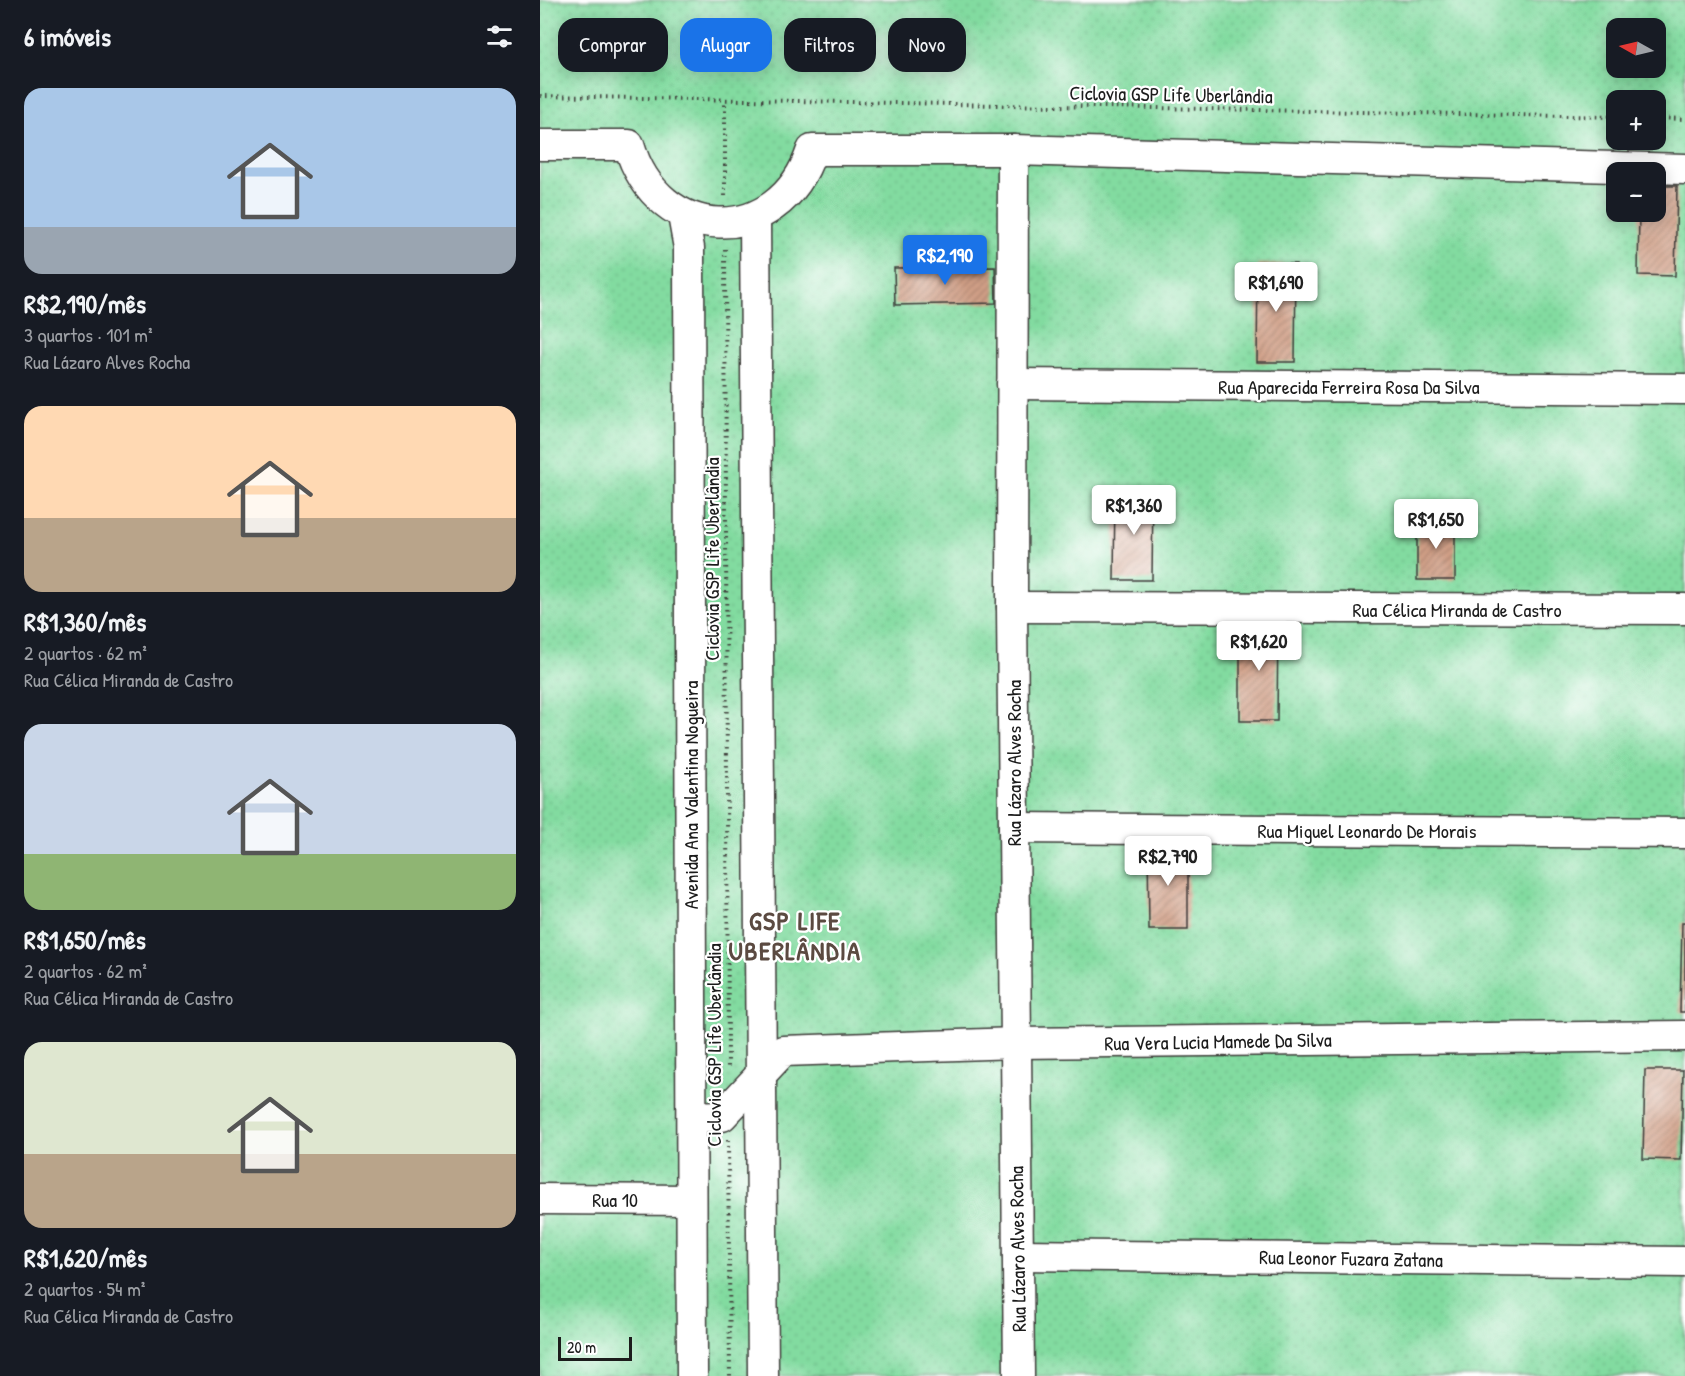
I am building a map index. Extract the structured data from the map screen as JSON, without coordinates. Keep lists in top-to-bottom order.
{
  "streets": {
    "street": [
      "Rua Aparecida Ferreira Rosa Da Silva",
      "Rua Célica Miranda de Castro",
      "Rua Lázaro Alves Rocha",
      "Avenida Ana Valentina Nogueira",
      "Rua Miguel Leonardo De Morais",
      "Rua Vera Lucia Mamede Da Silva",
      "Rua 10",
      "Rua Leonor Fuzara Zatana"
    ],
    "path": ["Ciclovia GSP Life Uberlândia"]
  },
  "crossings": [
    ["Ciclovia GSP Life Uberlândia", "Rua Vera Lucia Mamede Da Silva"],
    ["Rua Aparecida Ferreira Rosa Da Silva", "Rua Lázaro Alves Rocha"],
    ["Rua Célica Miranda de Castro", "Rua Lázaro Alves Rocha"],
    ["Rua Lázaro Alves Rocha", "Rua Miguel Leonardo De Morais"],
    ["Rua Lázaro Alves Rocha", "Rua Vera Lucia Mamede Da Silva"],
    ["Rua Lázaro Alves Rocha", "Rua Leonor Fuzara Zatana"],
    ["Avenida Ana Valentina Nogueira", "Rua 10"]
  ],
  "districts": ["GSP LIFE UBERLÂNDIA"],
  "scale_bar": "20 m",
  "north": "left",
  "page": {
    "heading": "6 imóveis",
    "map_buttons": ["+", "−"],
    "chip": [
      "Comprar",
      "Alugar",
      "Filtros",
      "Novo"
    ],
    "list": [
      {
        "name": "R$2,190/mês",
        "note": "3 quartos · 101 m² · Rua Lázaro Alves Rocha"
      },
      {
        "name": "R$1,360/mês",
        "note": "2 quartos · 62 m² · Rua Célica Miranda de Castro"
      },
      {
        "name": "R$1,650/mês",
        "note": "2 quartos · 62 m² · Rua Célica Miranda de Castro"
      },
      {
        "name": "R$1,620/mês",
        "note": "2 quartos · 54 m² · Rua Célica Miranda de Castro"
      }
    ],
    "price": [
      "R$2,190",
      "R$1,690",
      "R$1,360",
      "R$1,650",
      "R$1,620",
      "R$2,790"
    ],
    "scale": "20 m"
  }
}
